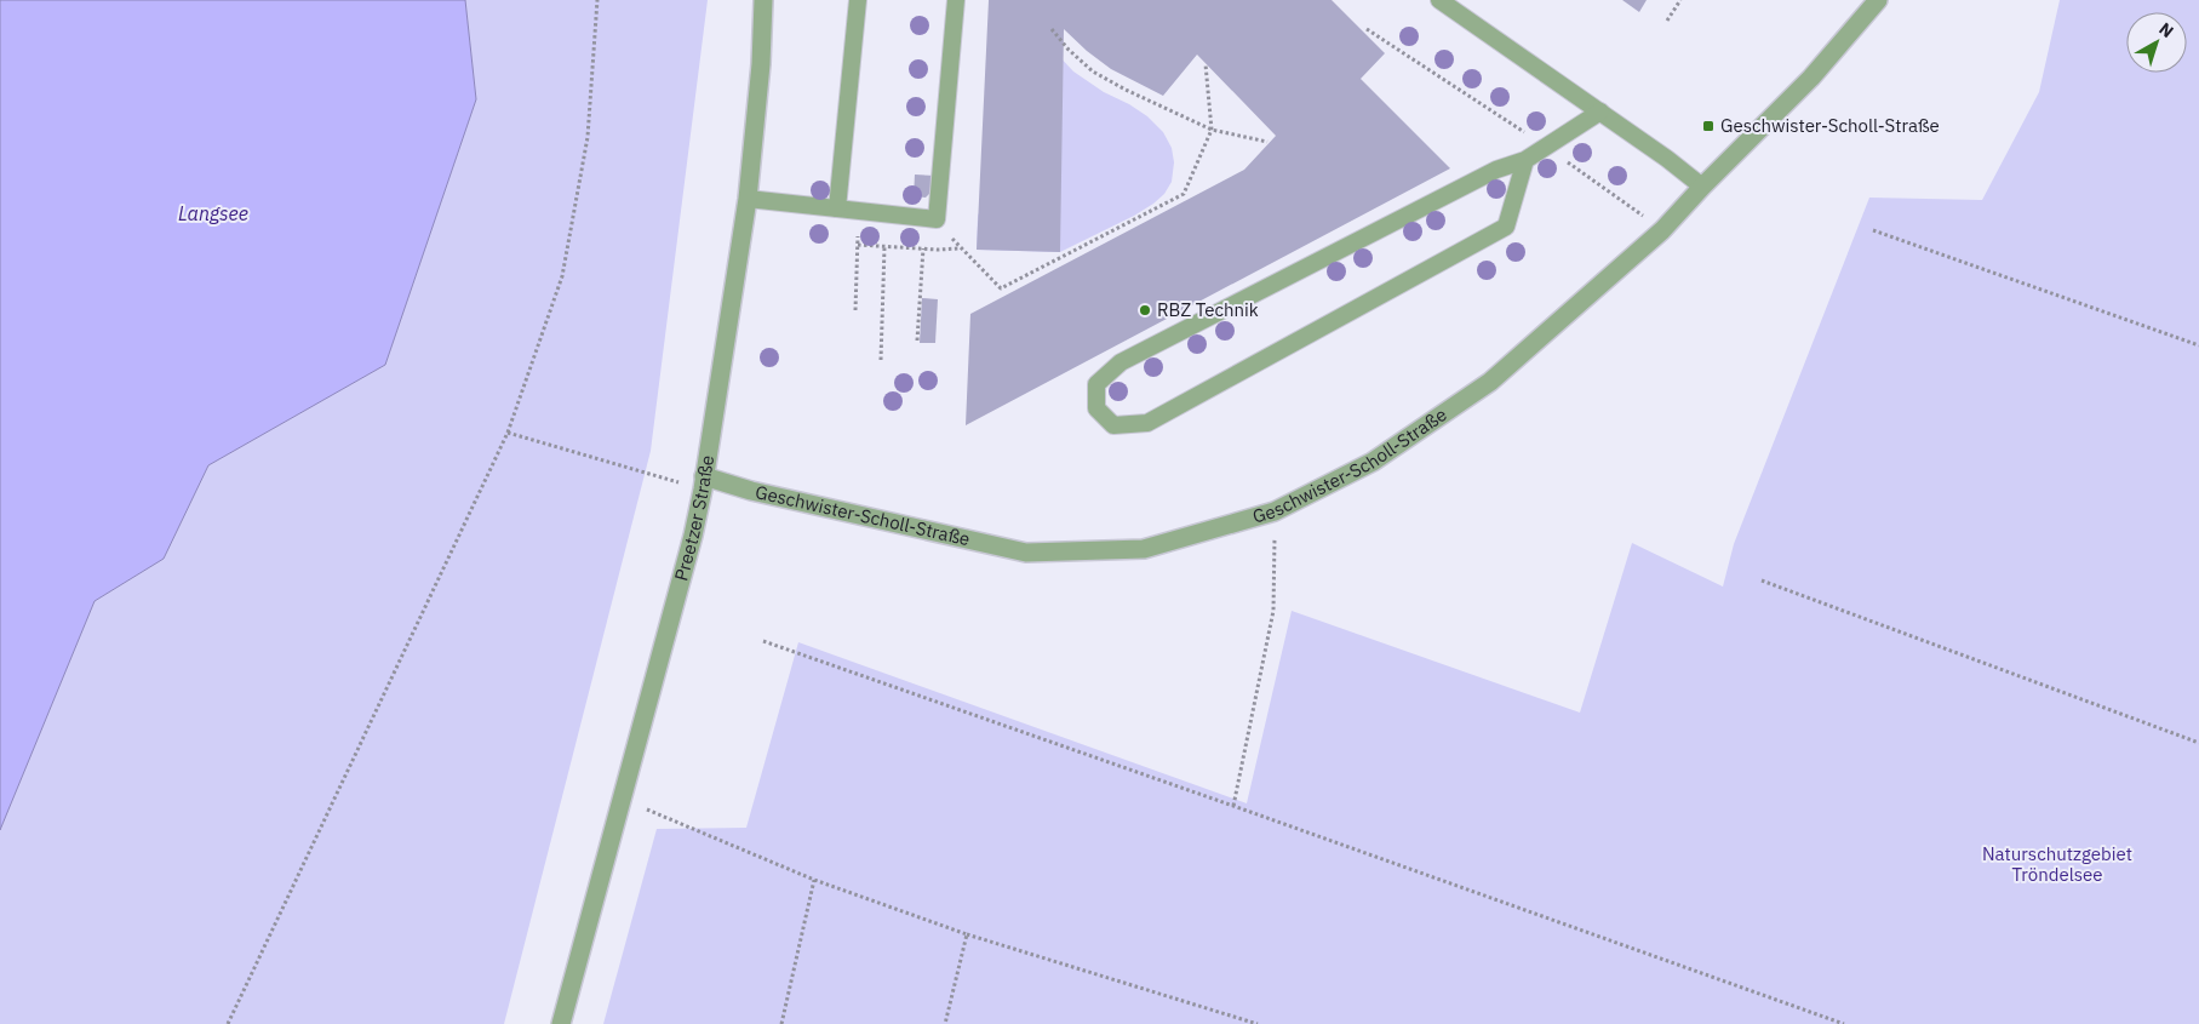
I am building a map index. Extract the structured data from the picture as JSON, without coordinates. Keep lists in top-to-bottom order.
{
  "streets": {
    "street": ["Geschwister-Scholl-Straße", "Preetzer Straße"]
  },
  "crossings": [
    ["Geschwister-Scholl-Straße", "Preetzer Straße"]
  ],
  "water": ["Langsee"],
  "parks": ["Naturschutzgebiet Tröndelsee"],
  "places": {
    "transit": ["Geschwister-Scholl-Straße"],
    "other": ["RBZ Technik"]
  },
  "north": "top right"
}
